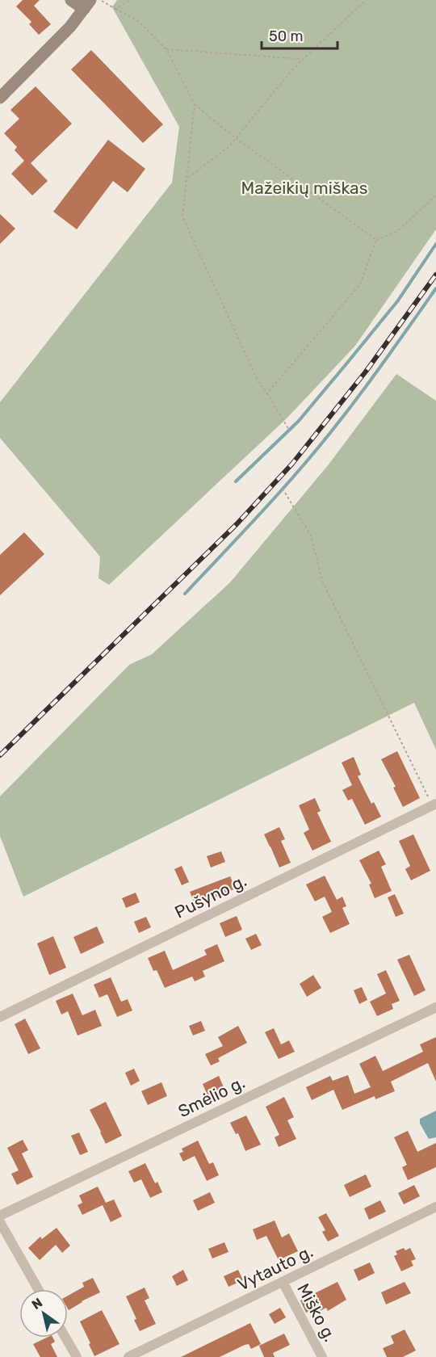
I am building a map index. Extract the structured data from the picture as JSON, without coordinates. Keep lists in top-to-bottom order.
{
  "streets": {
    "street": [
      "Pušyno g.",
      "Smėlio g.",
      "Vytauto g.",
      "Miško g."
    ]
  },
  "crossings": [
    ["Vytauto g.", "Miško g."]
  ],
  "parks": ["Mažeikių miškas"],
  "scale_bar": "50 m",
  "north": "top left"
}
